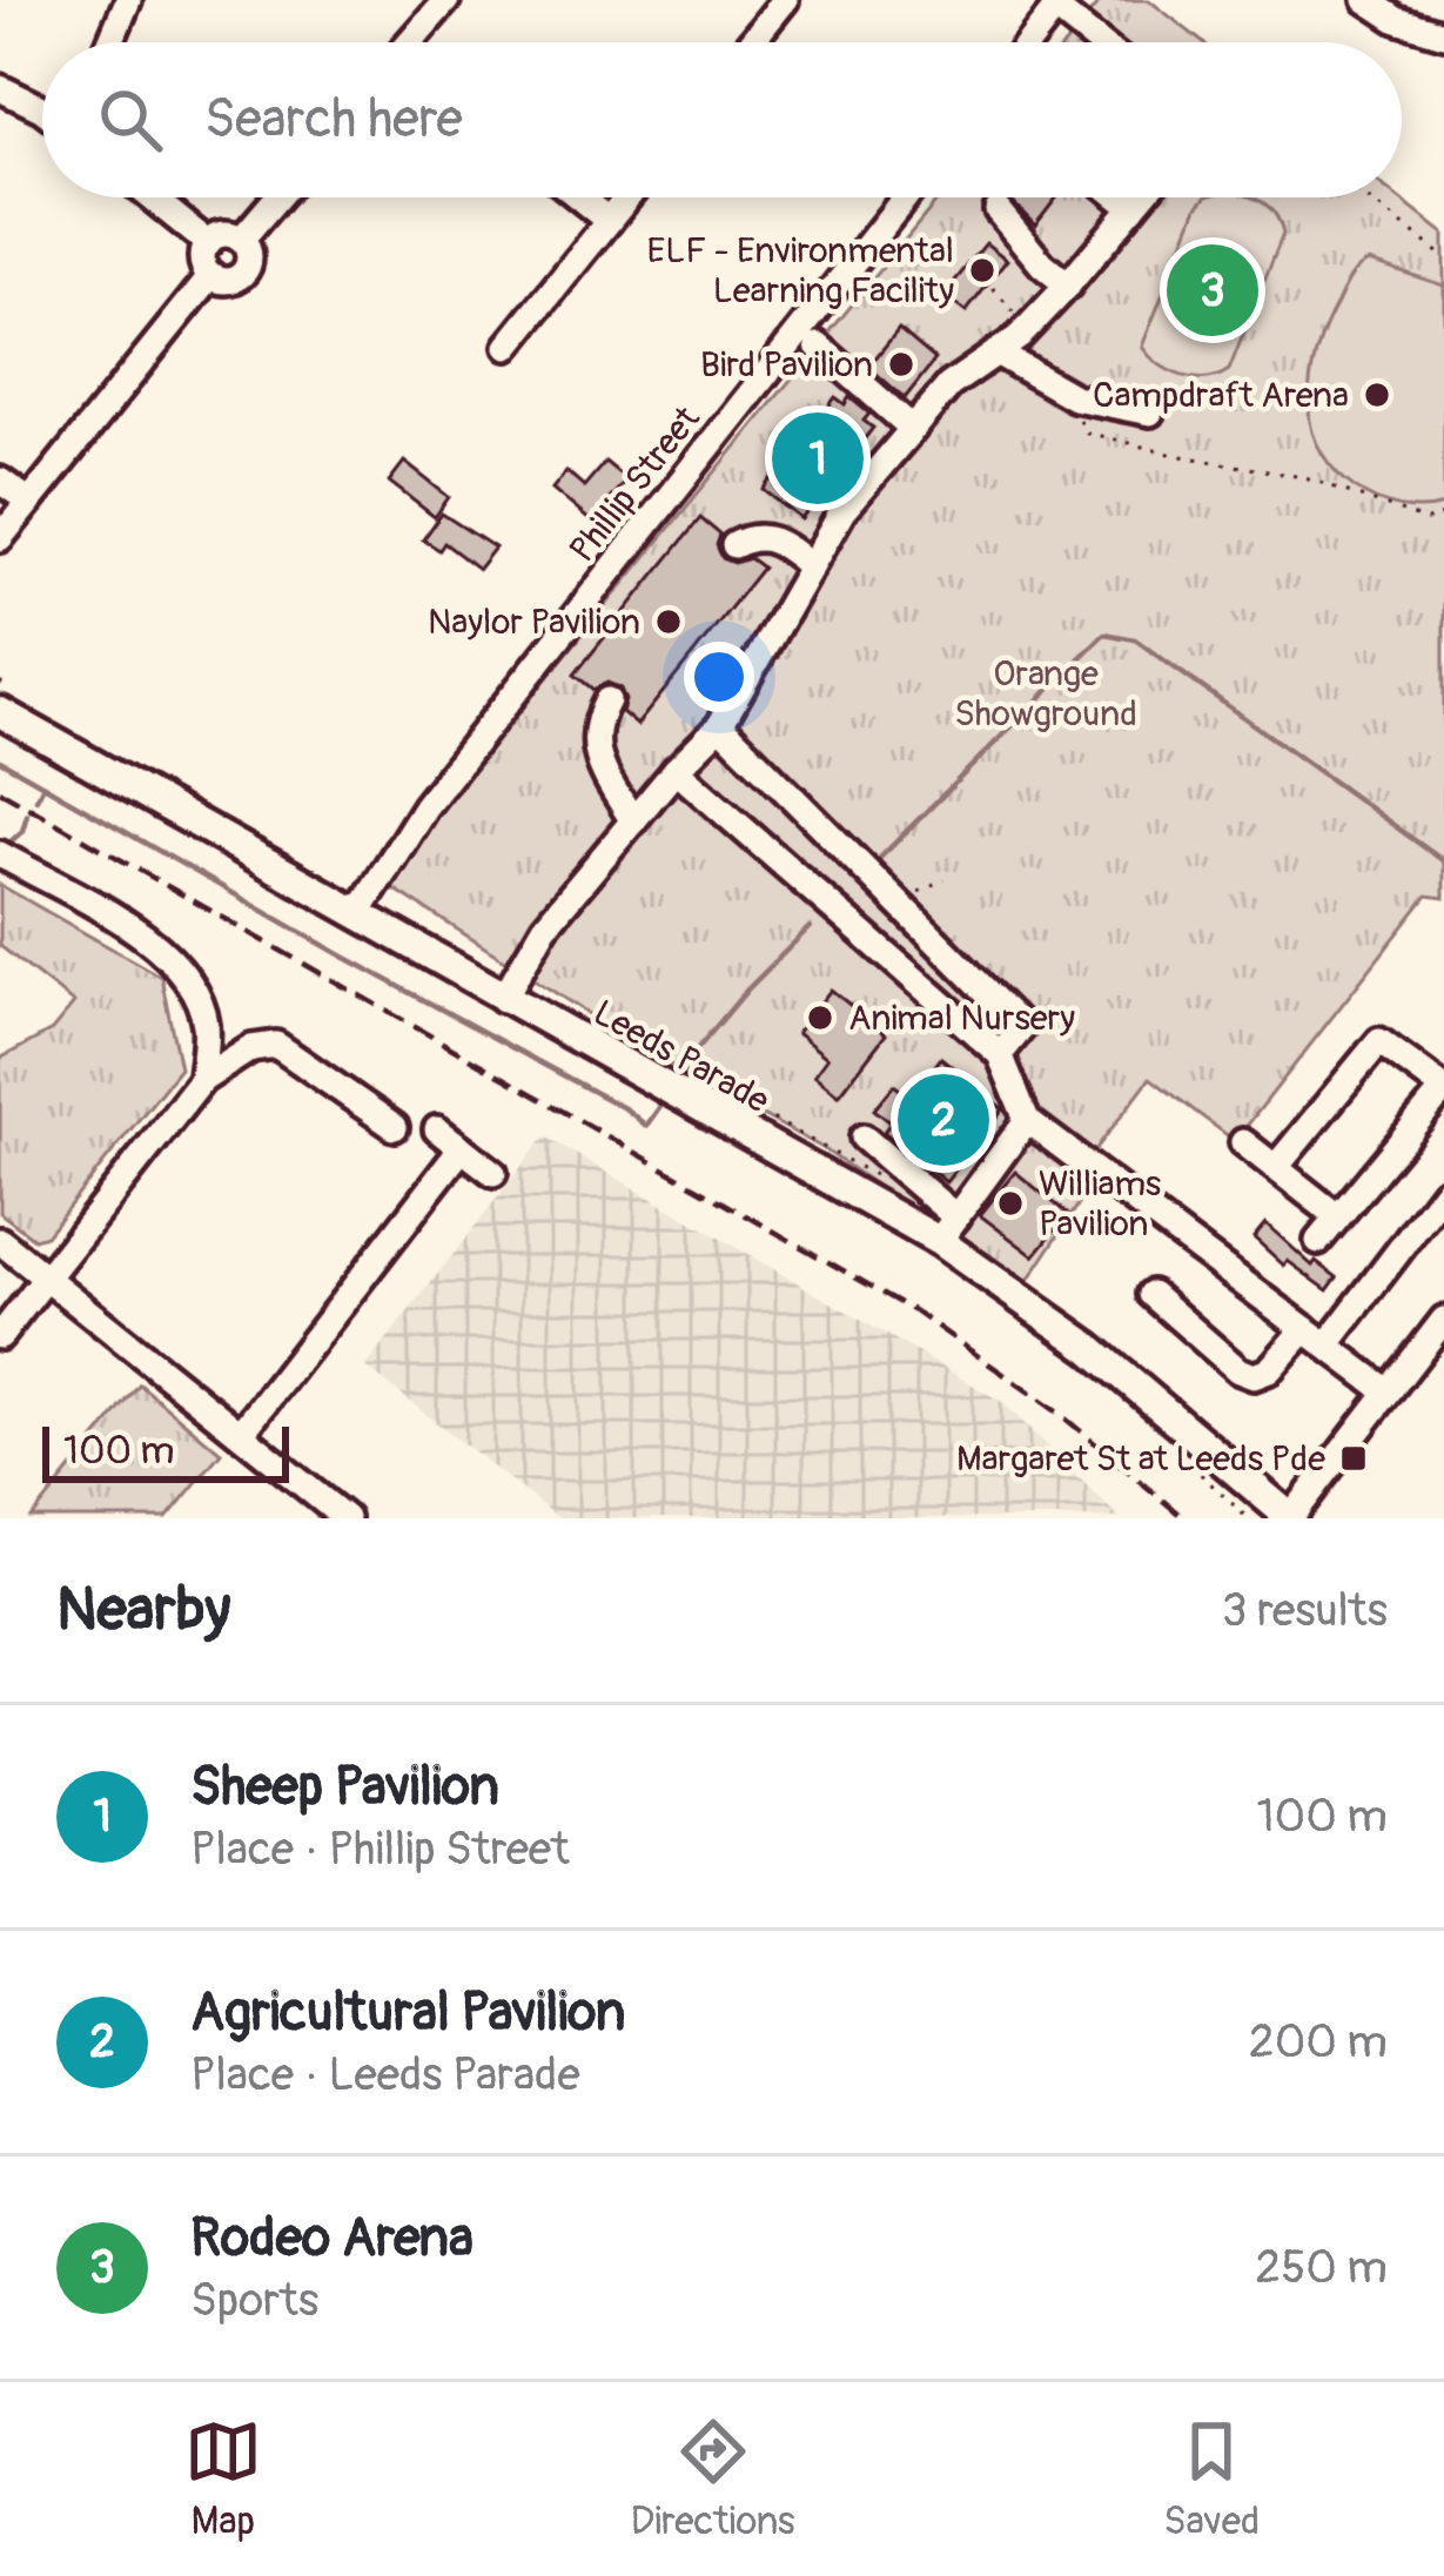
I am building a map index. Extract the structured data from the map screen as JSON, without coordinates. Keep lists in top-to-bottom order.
{
  "streets": {
    "main road": ["Leeds Parade"],
    "street": ["Phillip Street"]
  },
  "crossings": [
    ["Phillip Street", "Leeds Parade"]
  ],
  "parks": ["Orange Showground"],
  "places": {
    "other": [
      "ELF - Environmental Learning Facility",
      "Bird Pavilion",
      "Campdraft Arena",
      "Naylor Pavilion",
      "Animal Nursery",
      "Williams Pavilion"
    ],
    "transit": ["Margaret St at Leeds Pde"]
  },
  "scale_bar": "100 m",
  "page": {
    "search": "Search here",
    "pins": ["3", "1", "2"],
    "scale": "100 m",
    "heading": ["Nearby", "3 results"],
    "list": [
      {
        "mark": "1",
        "name": "Sheep Pavilion",
        "note": "Place · Phillip Street",
        "value": "100 m"
      },
      {
        "mark": "2",
        "name": "Agricultural Pavilion",
        "note": "Place · Leeds Parade",
        "value": "200 m"
      },
      {
        "mark": "3",
        "name": "Rodeo Arena",
        "note": "Sports",
        "value": "250 m"
      }
    ],
    "nav": ["Map", "Directions", "Saved"]
  }
}
